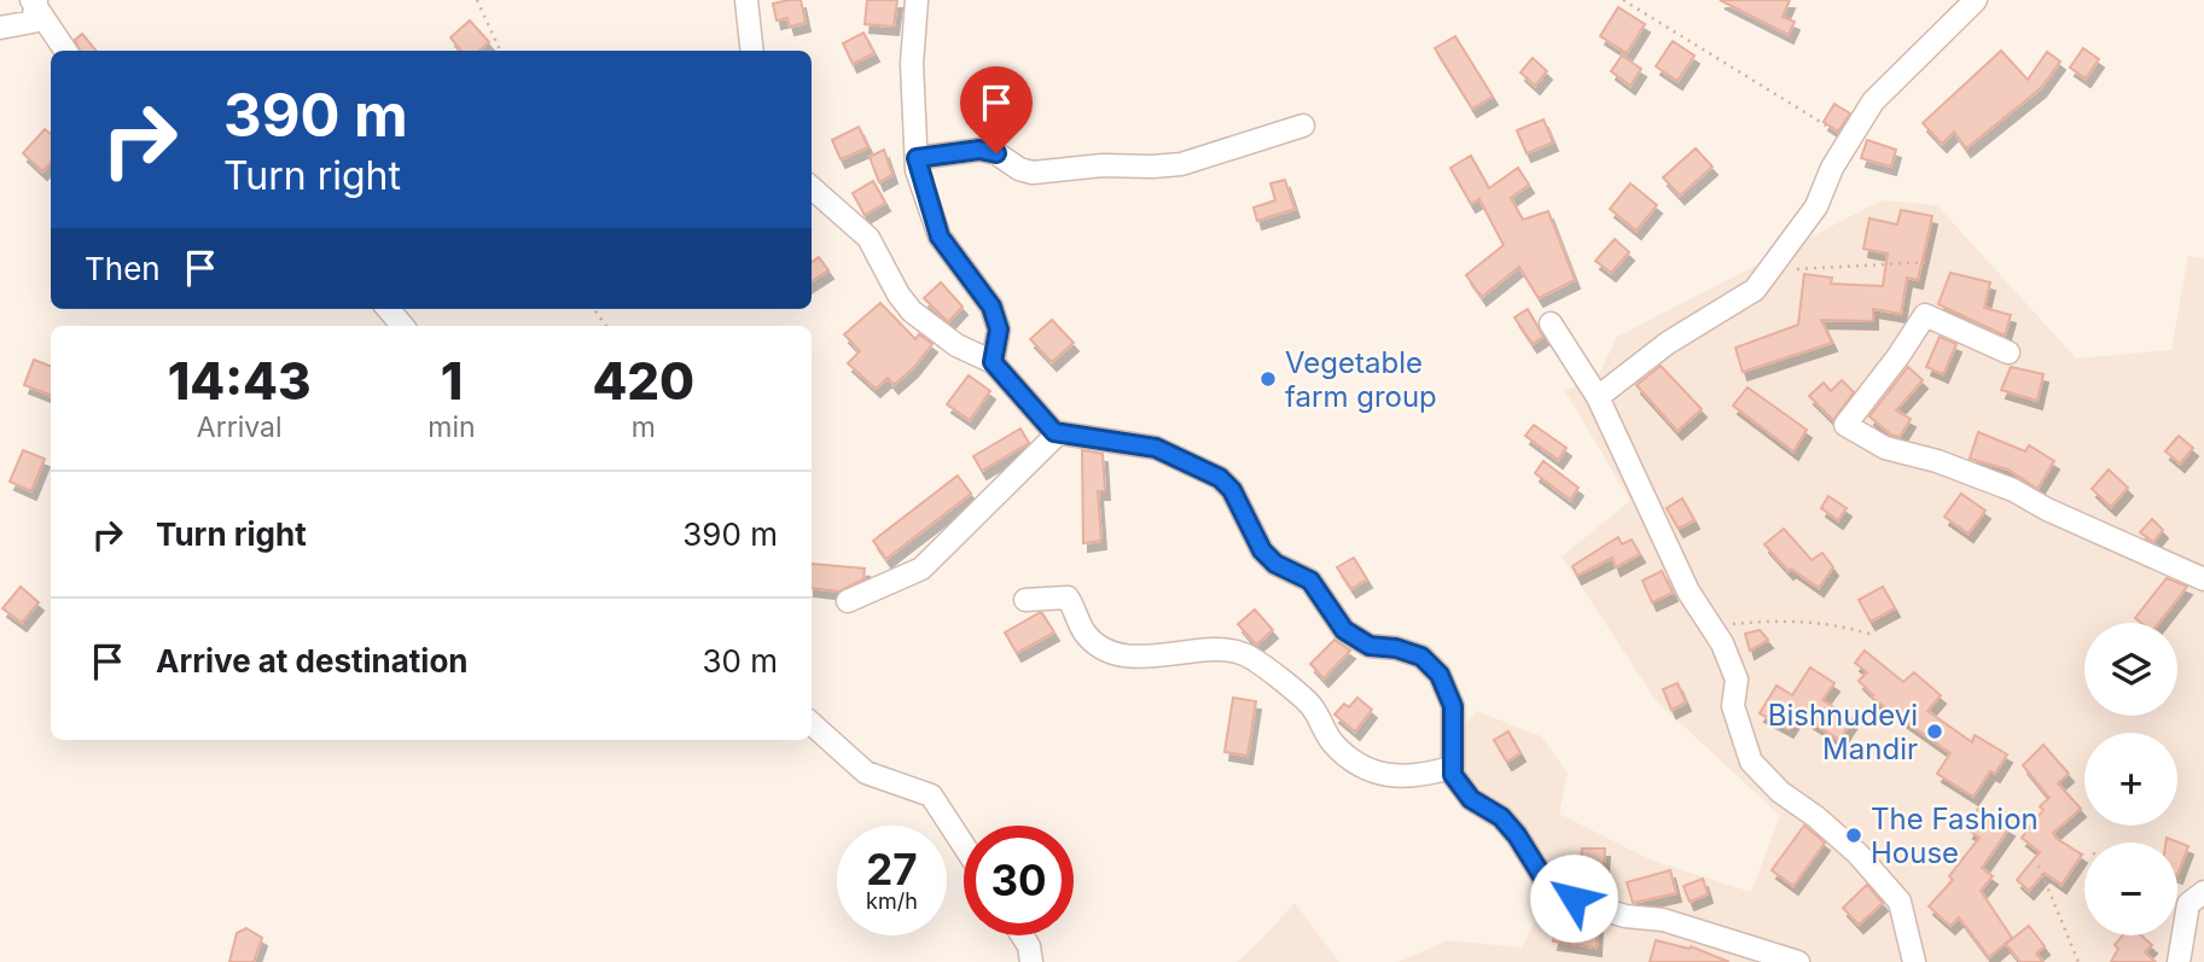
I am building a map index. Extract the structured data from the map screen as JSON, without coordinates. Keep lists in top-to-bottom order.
{
  "places": ["Vegetable farm group", "Bishnudevi Mandir", "The Fashion House"],
  "page": {
    "turn": ["390 m", "Turn right"],
    "then": "Then",
    "eta": [
      "14:43",
      "Arrival",
      "1",
      "min",
      "420",
      "m"
    ],
    "list": [
      {
        "name": "Turn right",
        "value": "390 m"
      },
      {
        "name": "Arrive at destination",
        "value": "30 m"
      }
    ],
    "map_buttons": ["+", "−"],
    "speed": "27 km/h",
    "limit": "30"
  }
}
